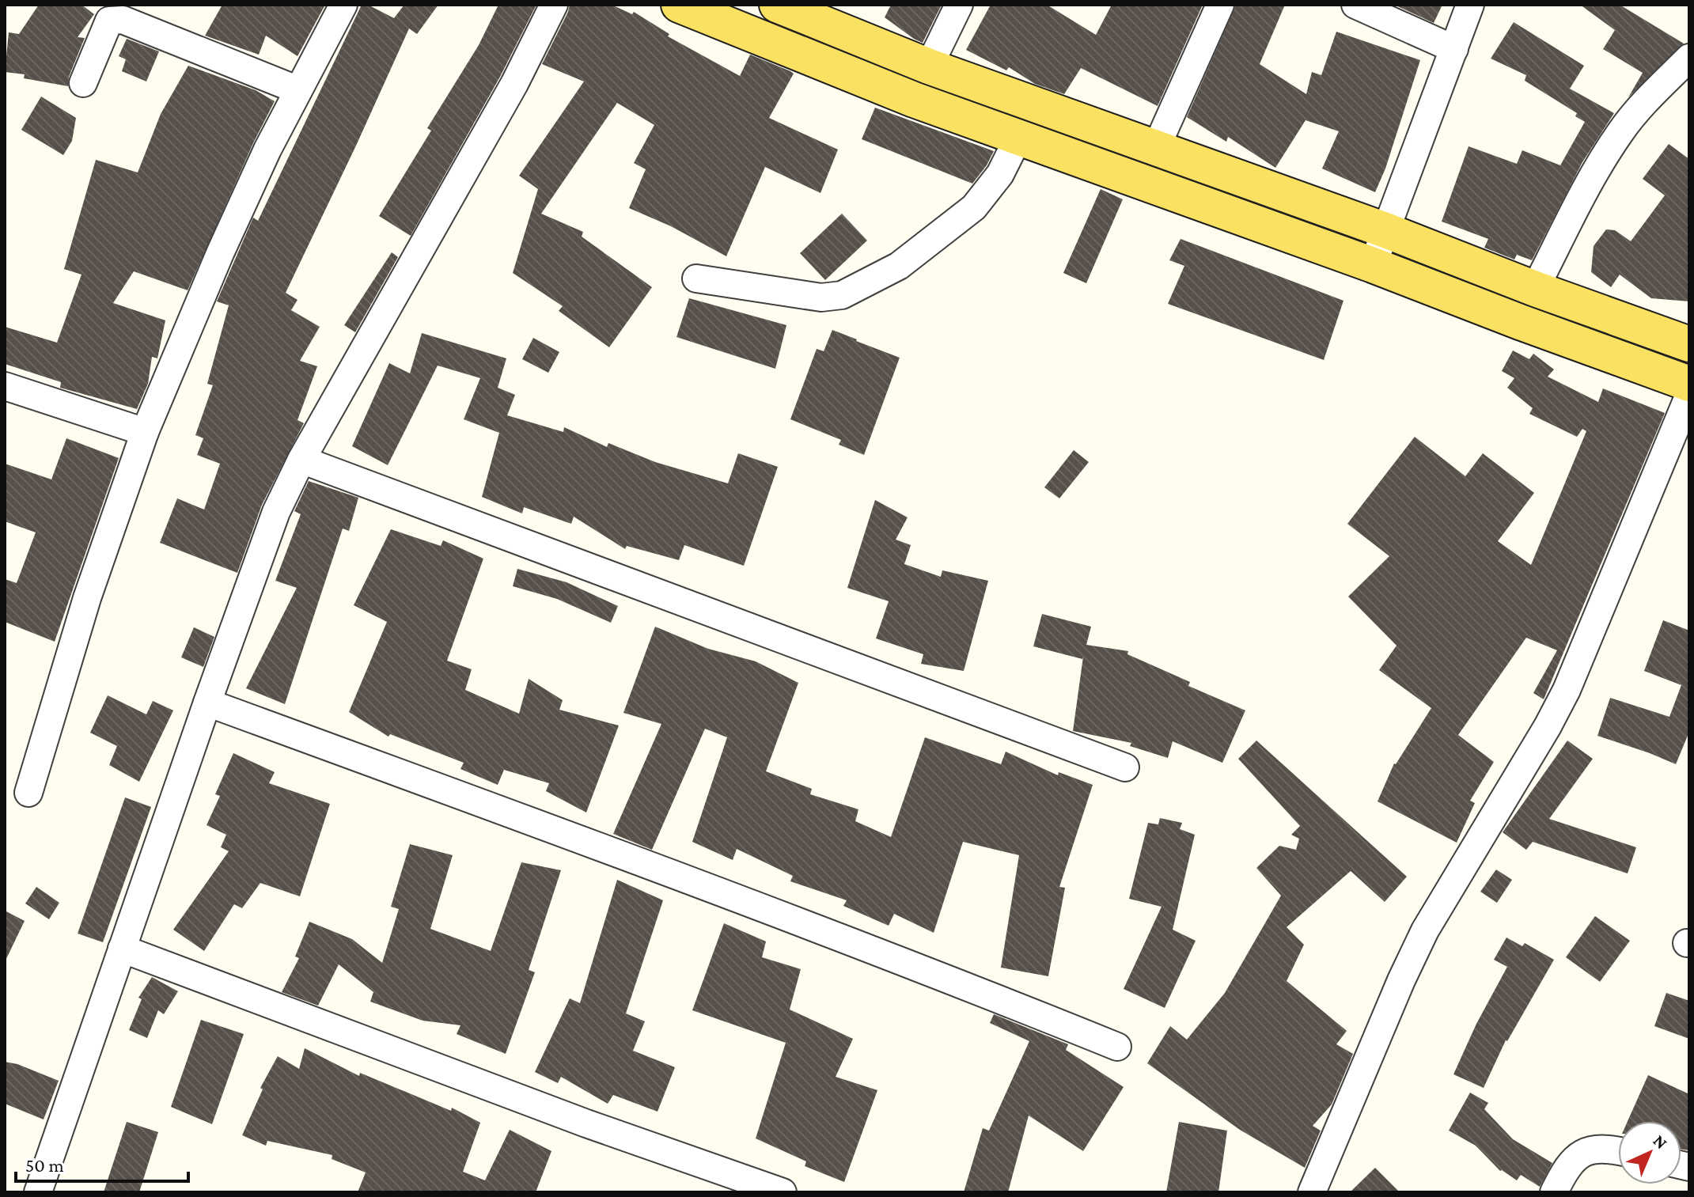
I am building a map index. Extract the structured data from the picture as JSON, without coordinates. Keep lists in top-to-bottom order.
{
  "scale_bar": "50 m",
  "north": "top right"
}
